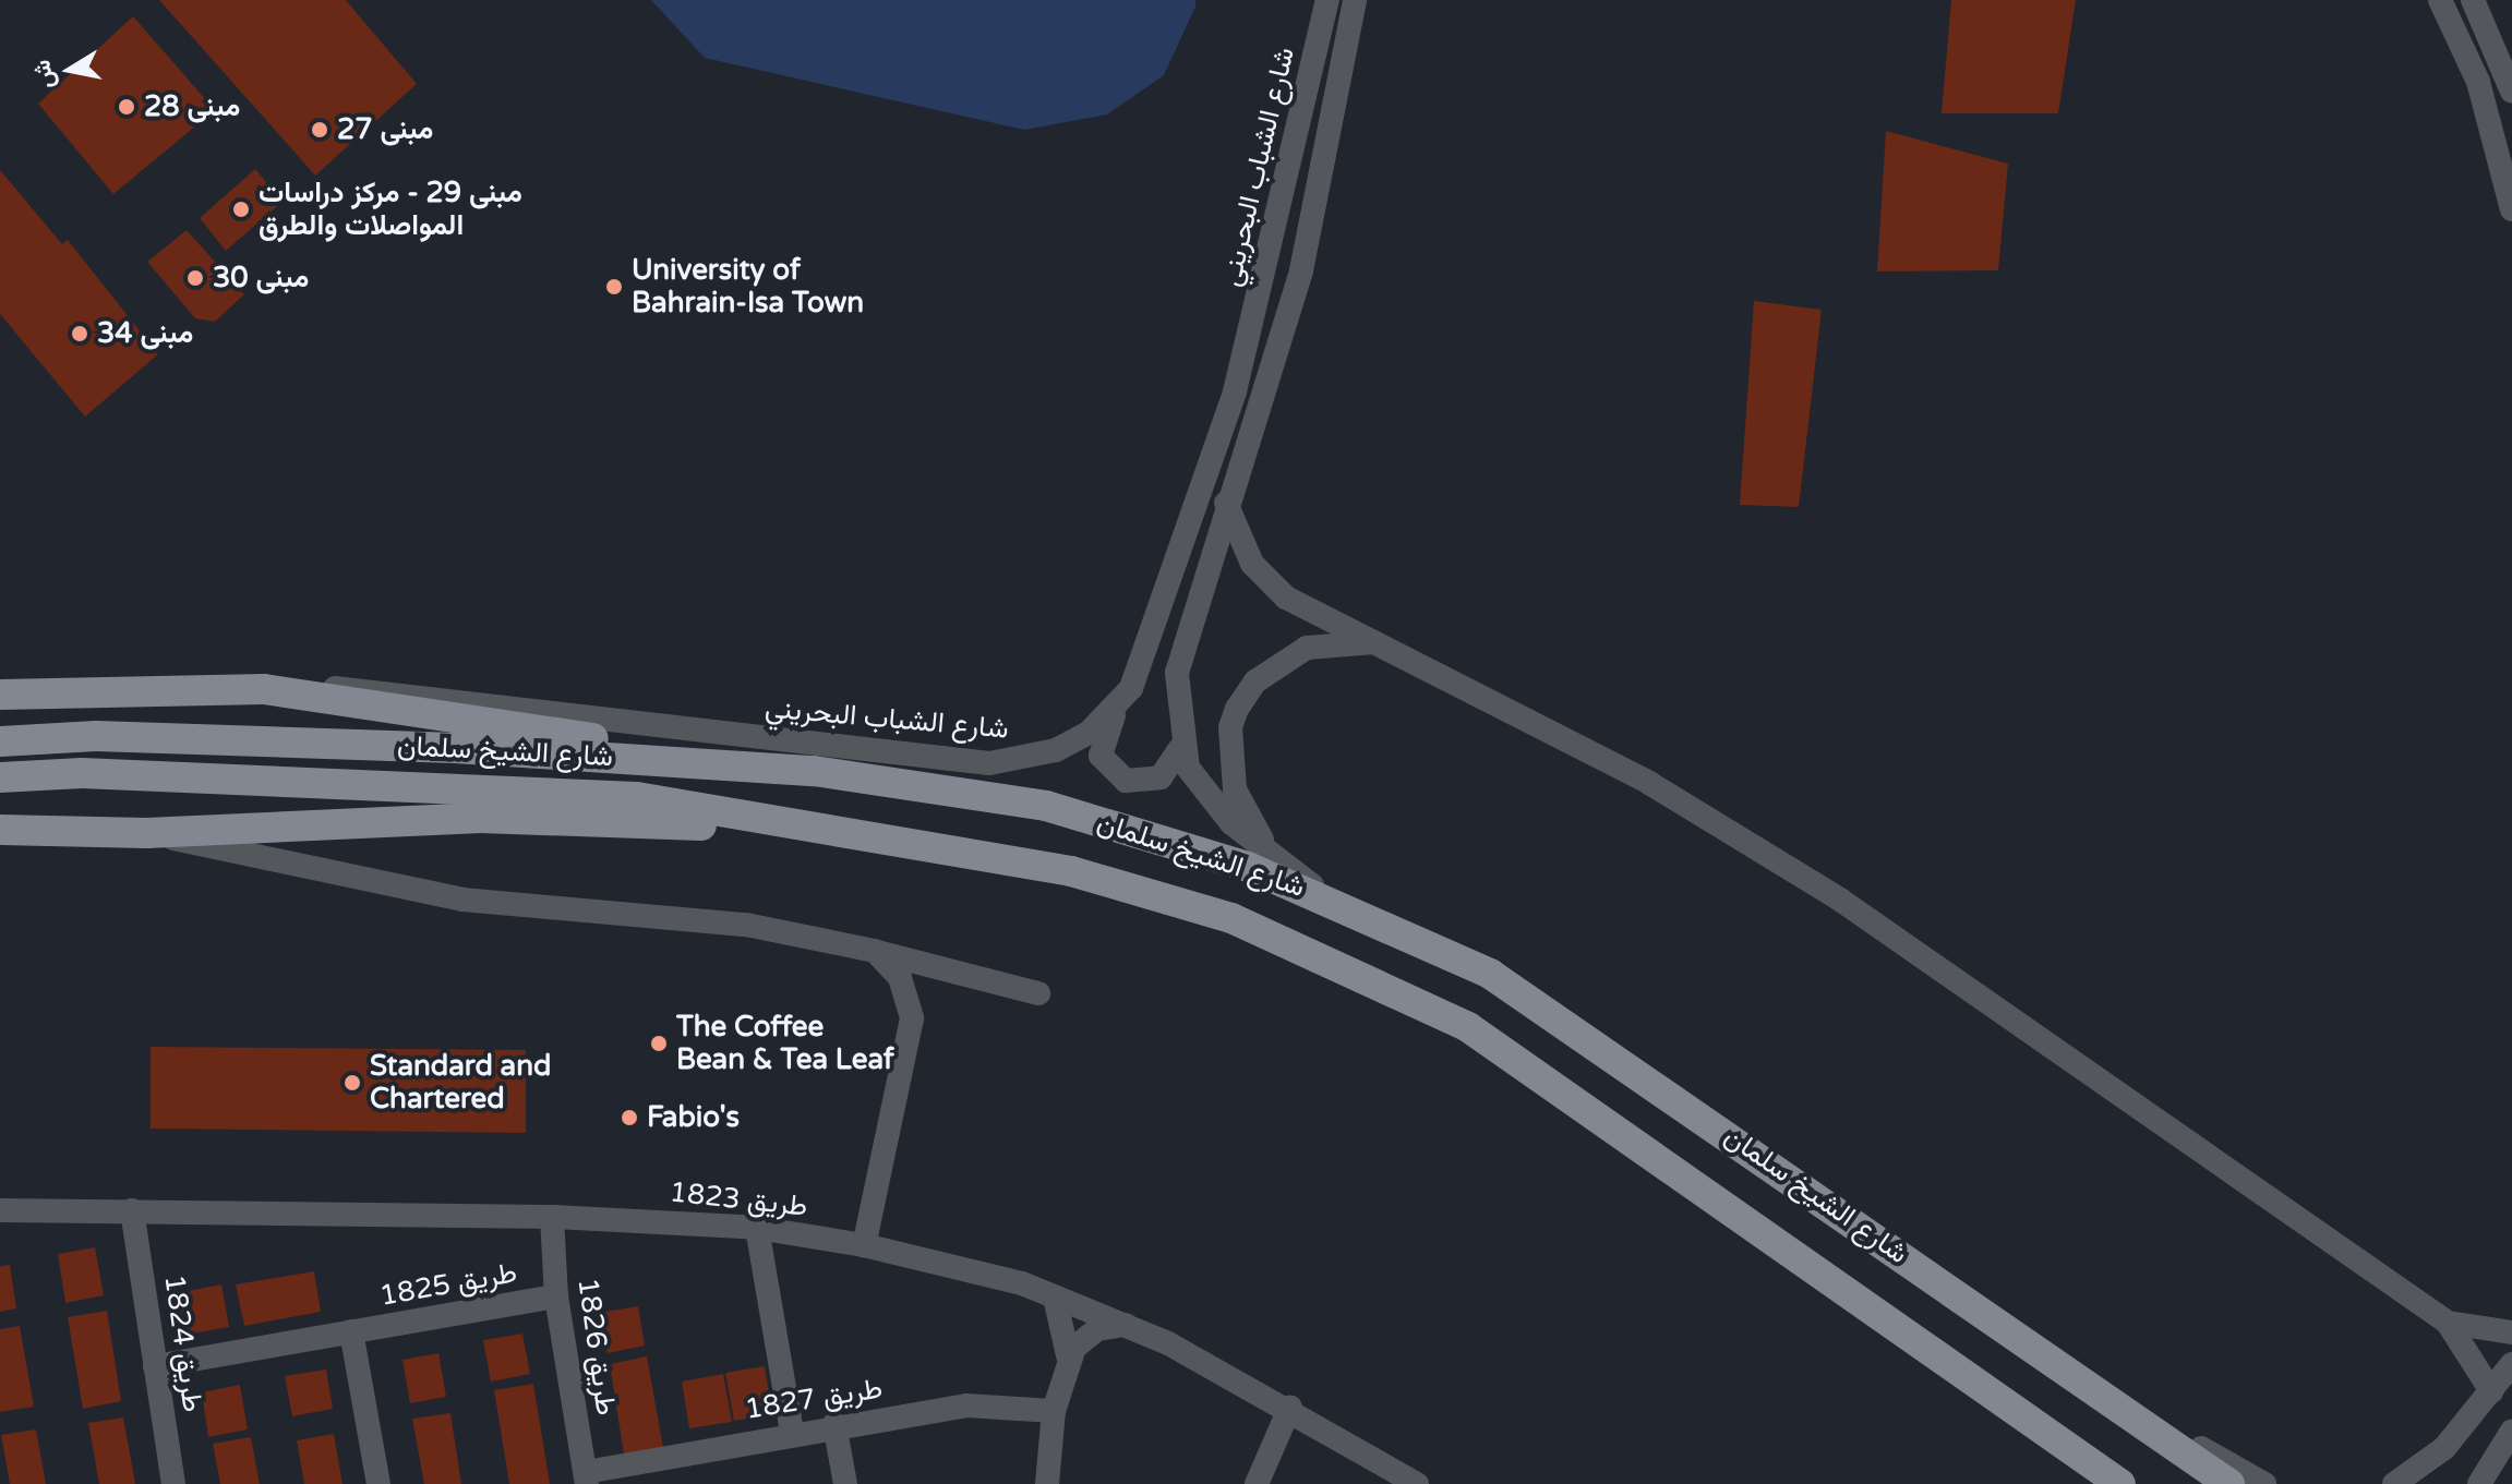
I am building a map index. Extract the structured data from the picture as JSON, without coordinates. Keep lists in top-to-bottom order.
{
  "streets": {
    "main road": ["شارع الشيخ سلمان"],
    "street": [
      "شارع الشباب البحريني",
      "طريق 1823",
      "طريق 1825",
      "طريق 1824",
      "طريق 1826",
      "طريق 1827"
    ]
  },
  "crossings": [
    ["طريق 1823", "طريق 1824"],
    ["طريق 1823", "طريق 1826"],
    ["طريق 1825", "طريق 1824"],
    ["طريق 1825", "طريق 1826"],
    ["طريق 1826", "طريق 1827"]
  ],
  "places": [
    "مبنى 28",
    "مبنى 27",
    "مبنى 29 - مركز دراسات المواصلات والطرق",
    "مبنى 30",
    "University of Bahrain-Isa Town",
    "مبنى 34",
    "The Coffee Bean & Tea Leaf",
    "Standard and Chartered",
    "Fabio's"
  ],
  "north": "left"
}
